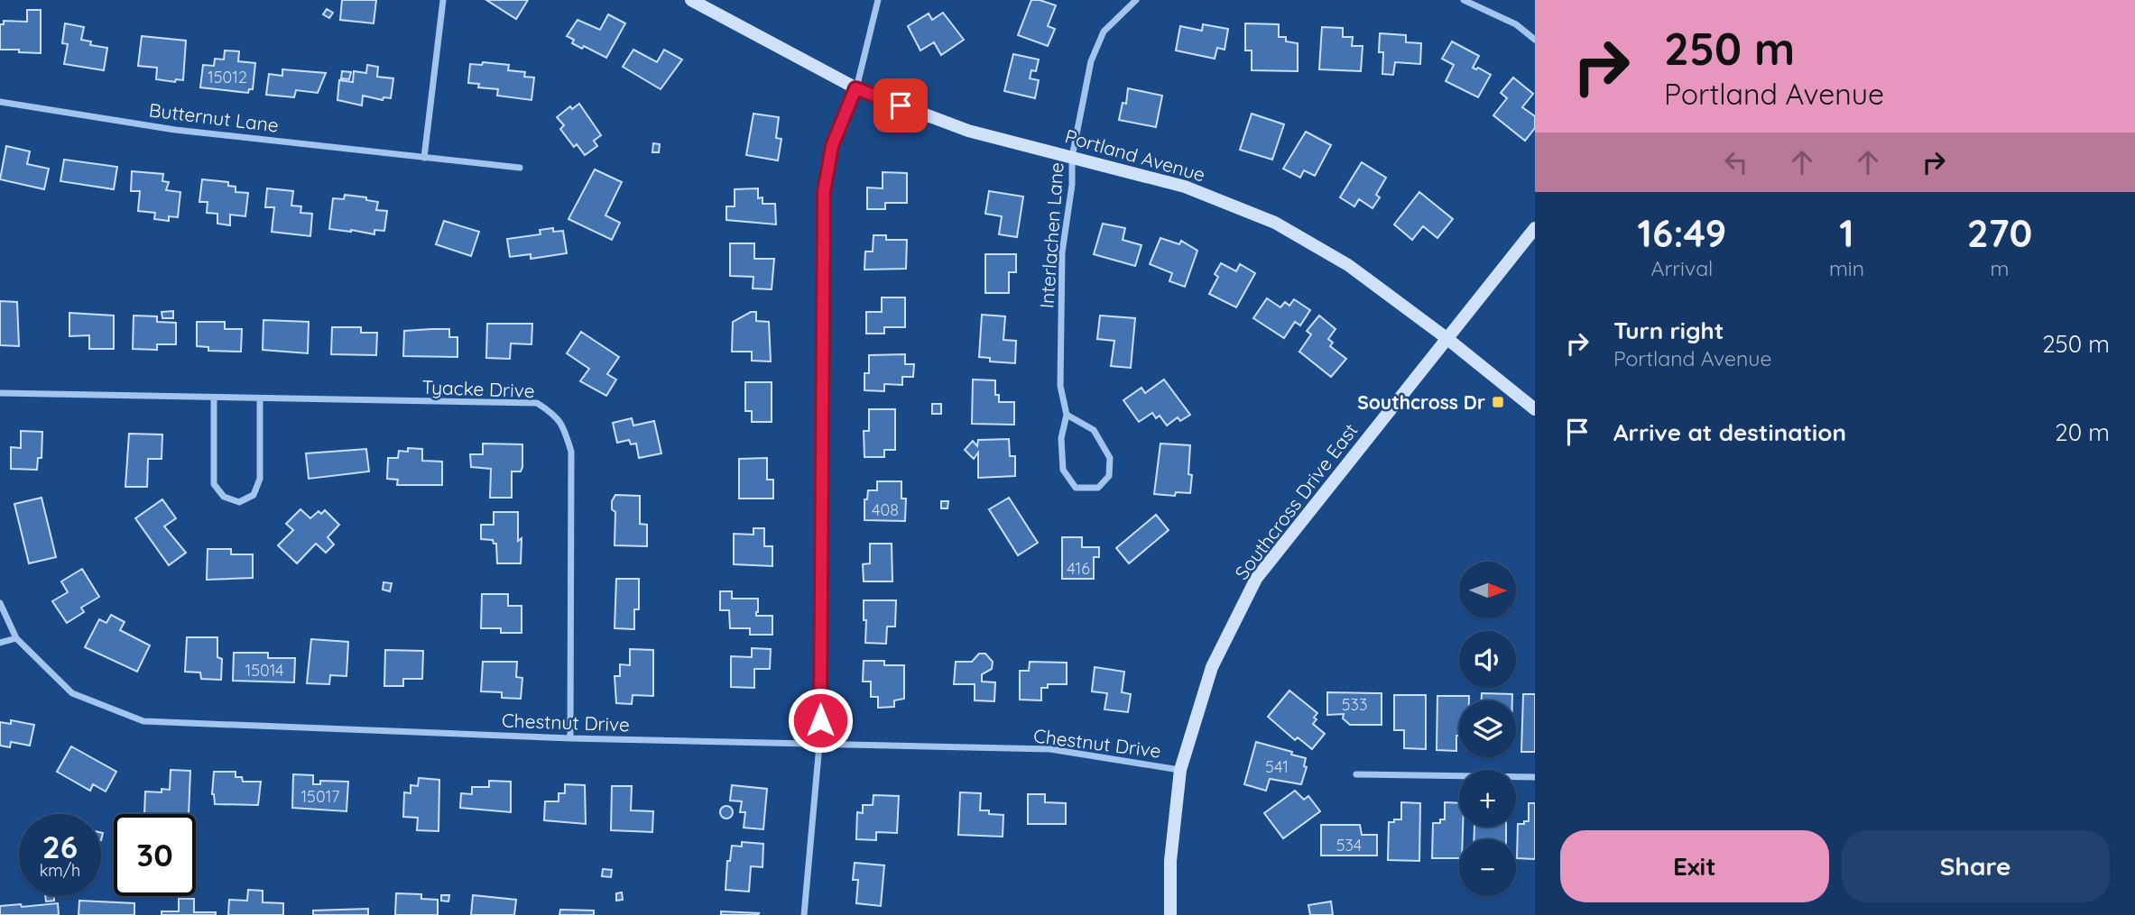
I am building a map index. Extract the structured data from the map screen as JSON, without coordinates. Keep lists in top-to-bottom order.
{
  "streets": {
    "street": [
      "Butternut Lane",
      "Portland Avenue",
      "Interlachen Lane",
      "Tyacke Drive",
      "Southcross Drive East",
      "Chestnut Drive"
    ]
  },
  "crossings": [
    ["Portland Avenue", "Interlachen Lane"],
    ["Portland Avenue", "Southcross Drive East"],
    ["Tyacke Drive", "Chestnut Drive"],
    ["Southcross Drive East", "Chestnut Drive"]
  ],
  "places": {
    "transit": ["Southcross Dr"]
  },
  "house_numbers": [
    "15012",
    "408",
    "416",
    "15014",
    "533",
    "541",
    "15017",
    "534"
  ],
  "north": "right",
  "page": {
    "turn": ["250 m", "Portland Avenue"],
    "eta": [
      "16:49",
      "Arrival",
      "1",
      "min",
      "270",
      "m"
    ],
    "list": [
      {
        "name": "Turn right",
        "note": "Portland Avenue",
        "value": "250 m"
      },
      {
        "name": "Arrive at destination",
        "value": "20 m"
      }
    ],
    "map_buttons": ["+", "−"],
    "speed": "26 km/h",
    "limit": "30",
    "buttons": ["Exit", "Share"]
  }
}
